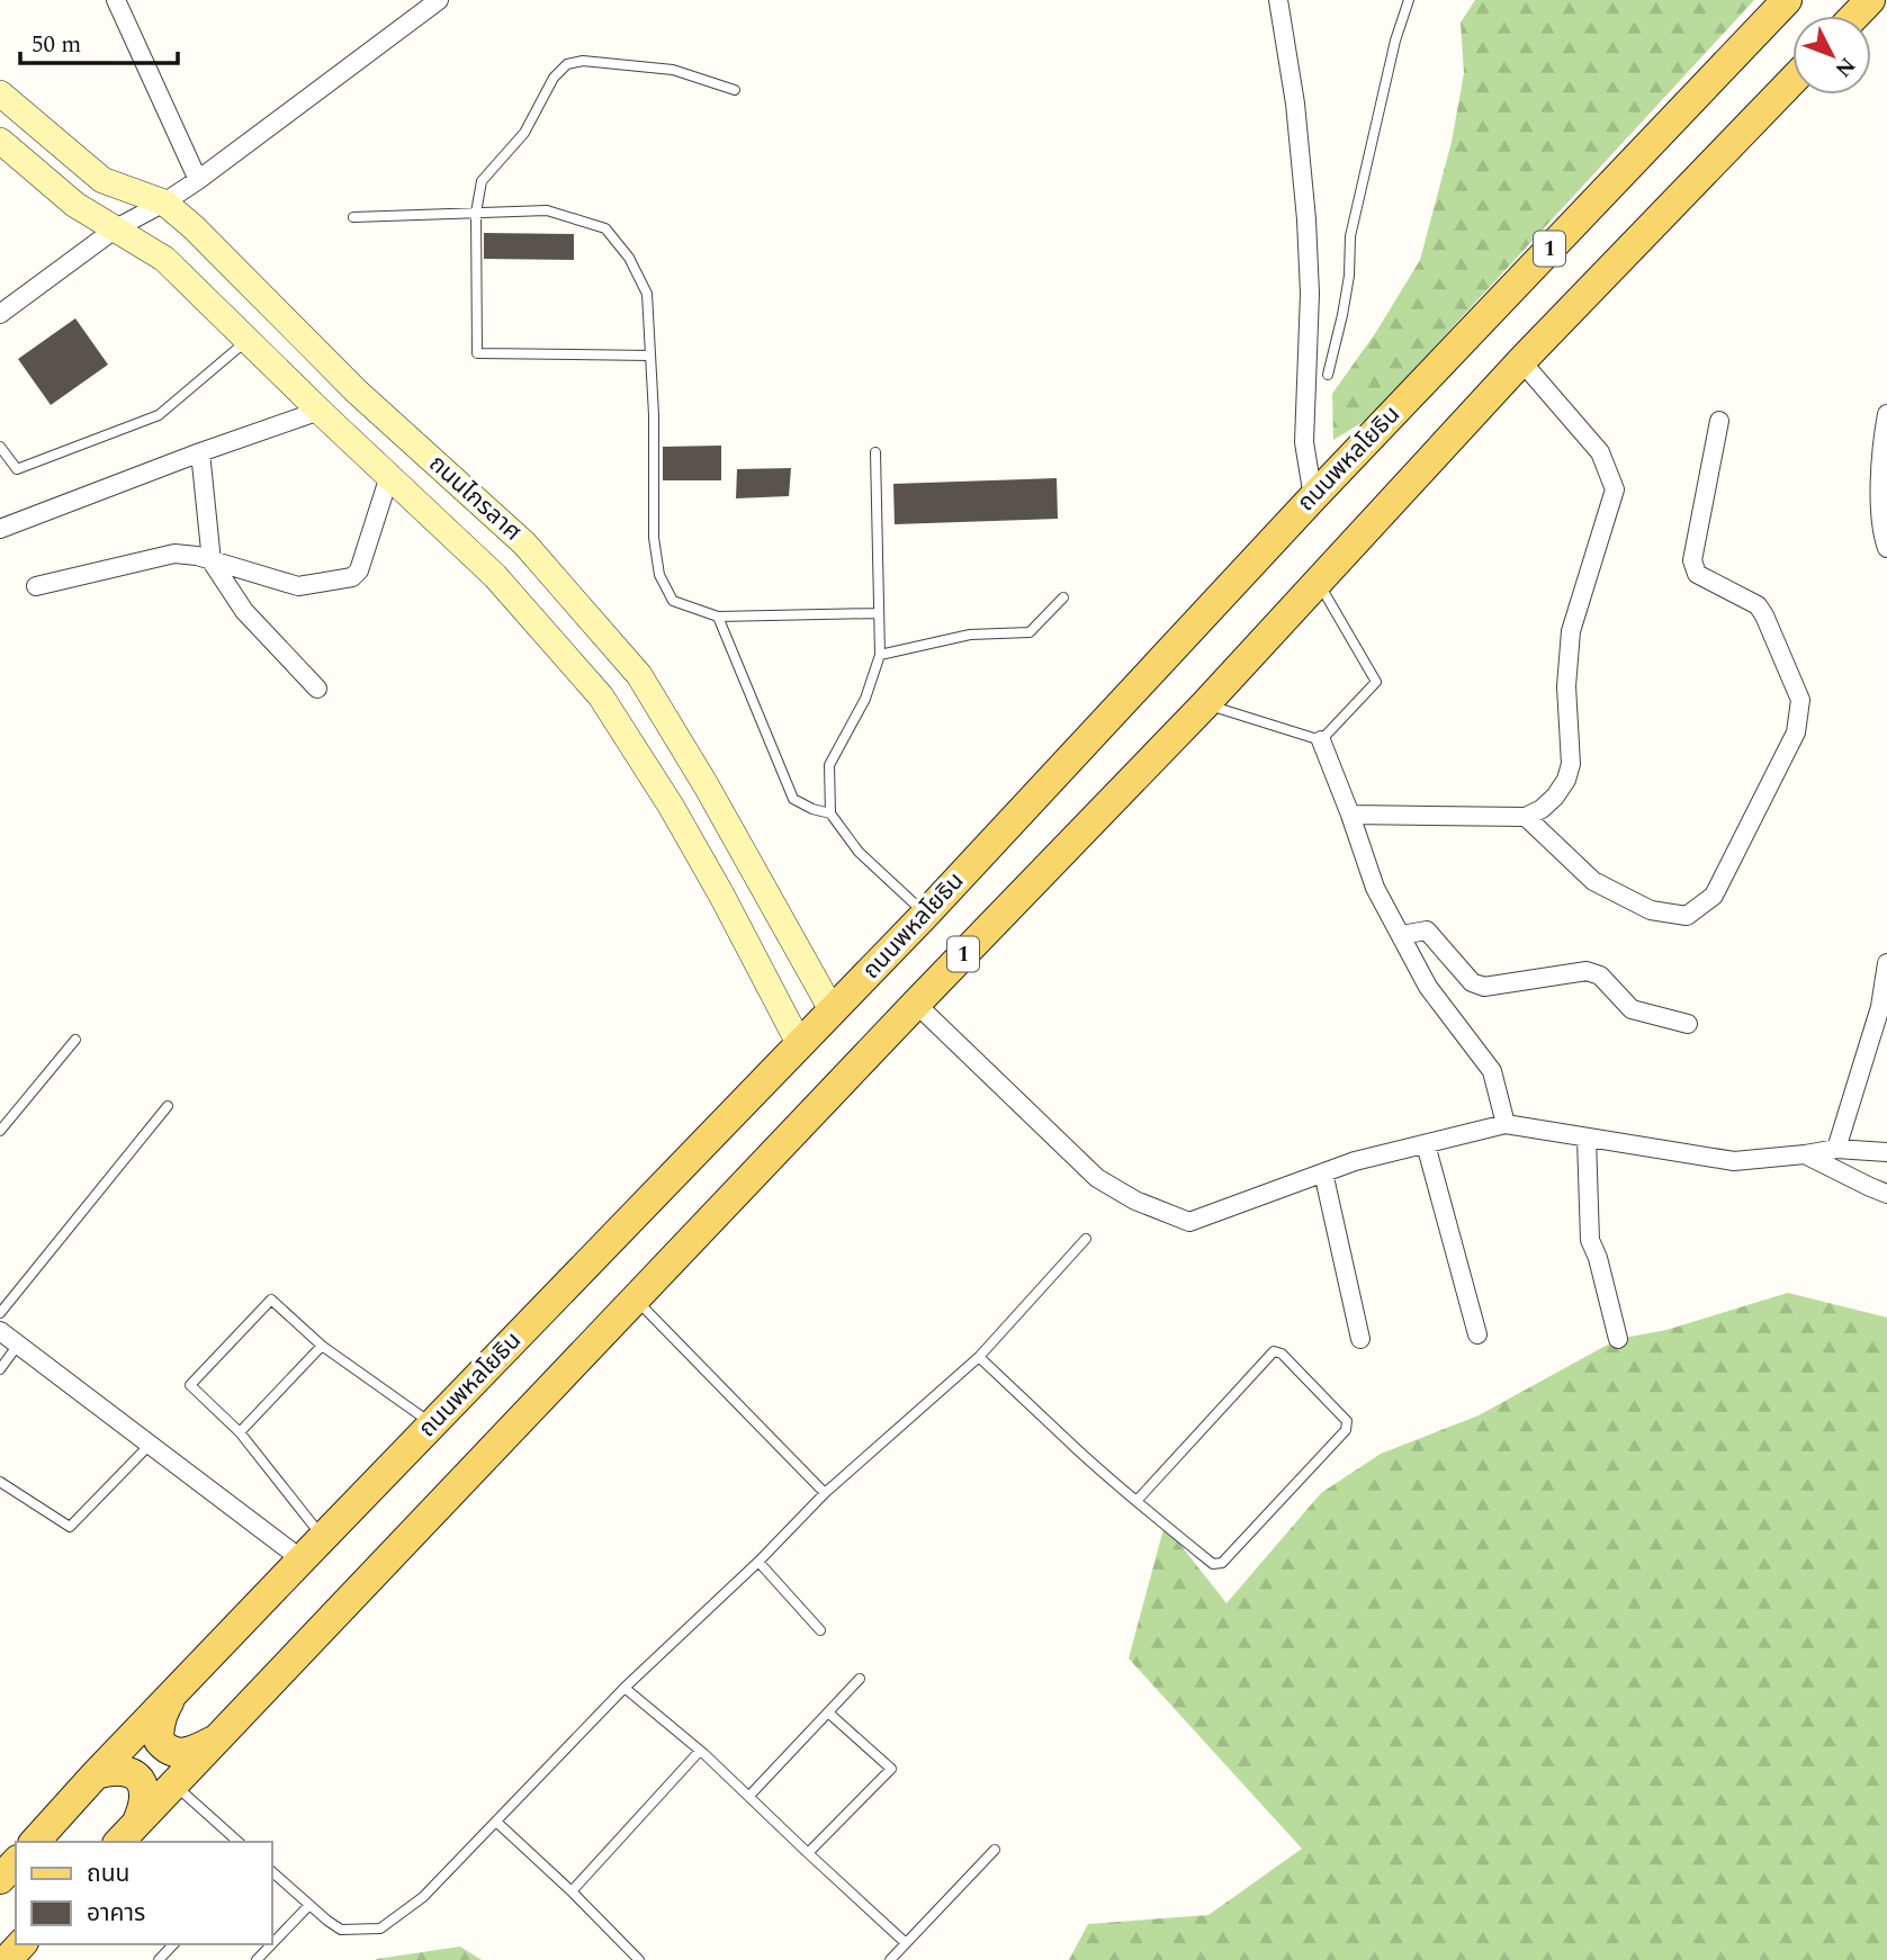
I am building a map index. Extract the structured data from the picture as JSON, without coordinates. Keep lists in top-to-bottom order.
{
  "streets": {
    "main road": ["1", "ถนนพหลโยธิน", "ถนนไกรลาศ"]
  },
  "crossings": [
    ["ถนนพหลโยธิน", "ถนนไกรลาศ"]
  ],
  "legend": ["ถนน", "อาคาร"],
  "scale_bar": "50 m",
  "north": "bottom right"
}
